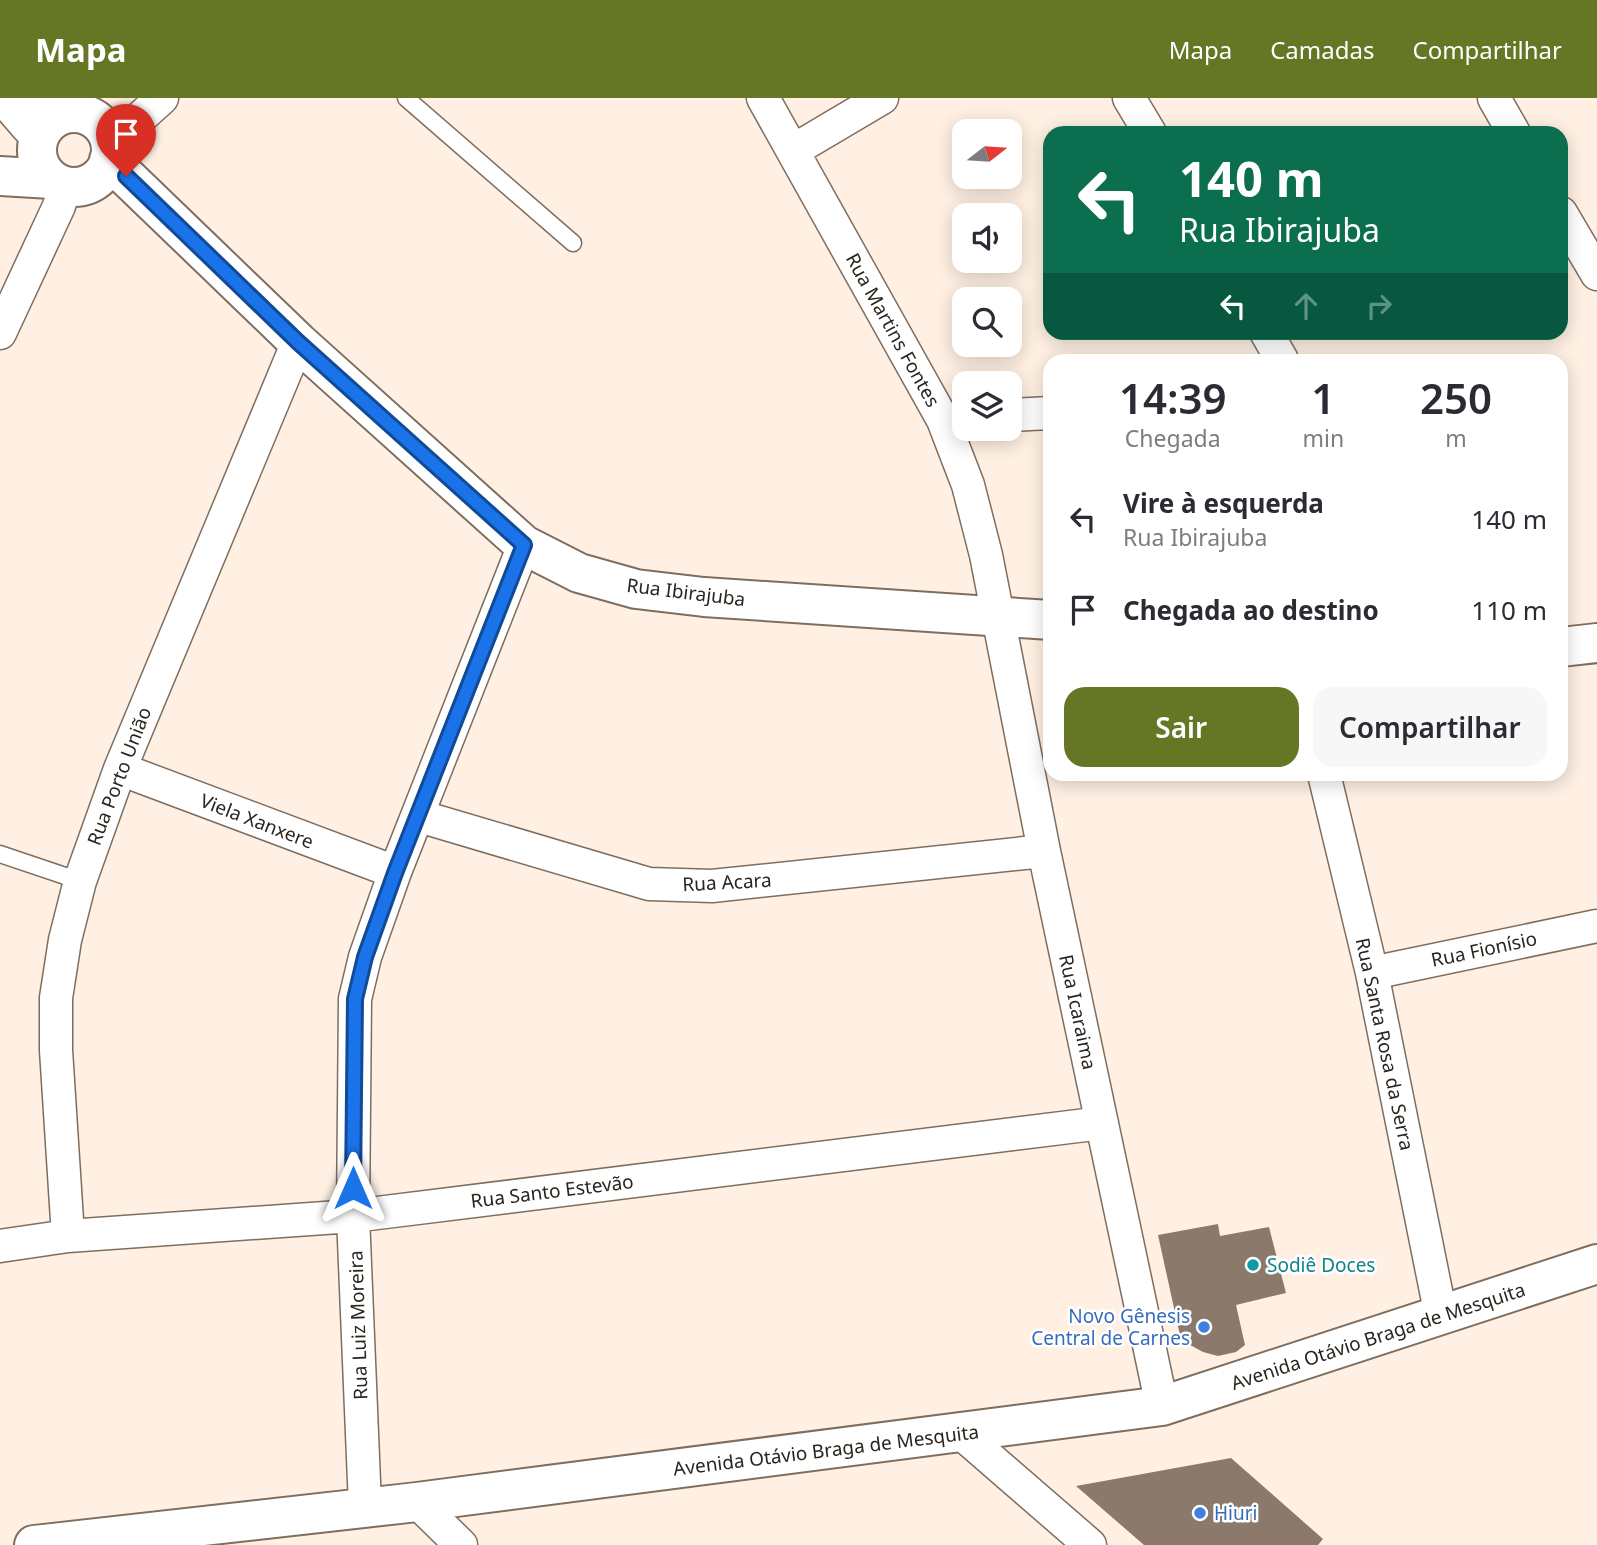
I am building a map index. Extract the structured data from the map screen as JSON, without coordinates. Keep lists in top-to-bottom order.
{
  "streets": {
    "main road": ["Rua Ibirajuba", "Avenida Otávio Braga de Mesquita"],
    "street": [
      "Rua Martins Fontes",
      "Rua Porto União",
      "Viela Xanxere",
      "Rua Acara",
      "Rua Fionísio",
      "Rua Icaraima",
      "Rua Santa Rosa da Serra",
      "Rua Santo Estevão",
      "Rua Luiz Moreira"
    ]
  },
  "crossings": [
    ["Rua Martins Fontes", "Rua Ibirajuba"],
    ["Rua Martins Fontes", "Rua Icaraima"],
    ["Rua Ibirajuba", "Rua Porto União"],
    ["Rua Ibirajuba", "Rua Icaraima"],
    ["Rua Ibirajuba", "Rua Luiz Moreira"],
    ["Rua Porto União", "Viela Xanxere"],
    ["Rua Porto União", "Rua Santo Estevão"],
    ["Viela Xanxere", "Rua Luiz Moreira"],
    ["Rua Acara", "Rua Icaraima"],
    ["Rua Acara", "Rua Luiz Moreira"],
    ["Rua Fionísio", "Rua Santa Rosa da Serra"],
    ["Rua Icaraima", "Rua Santo Estevão"],
    ["Rua Icaraima", "Avenida Otávio Braga de Mesquita"],
    ["Rua Santa Rosa da Serra", "Avenida Otávio Braga de Mesquita"],
    ["Rua Santo Estevão", "Rua Luiz Moreira"],
    ["Rua Luiz Moreira", "Avenida Otávio Braga de Mesquita"]
  ],
  "places": ["Sodiê Doces", "Novo Gênesis Central de Carnes", "Hiuri"],
  "north": "right",
  "page": {
    "header": "Mapa",
    "nav": ["Mapa", "Camadas", "Compartilhar"],
    "turn": ["140 m", "Rua Ibirajuba"],
    "eta": [
      "14:39",
      "Chegada",
      "1",
      "min",
      "250",
      "m"
    ],
    "list": [
      {
        "name": "Vire à esquerda",
        "note": "Rua Ibirajuba",
        "value": "140 m"
      },
      {
        "name": "Chegada ao destino",
        "value": "110 m"
      }
    ],
    "buttons": ["Sair", "Compartilhar"]
  }
}
